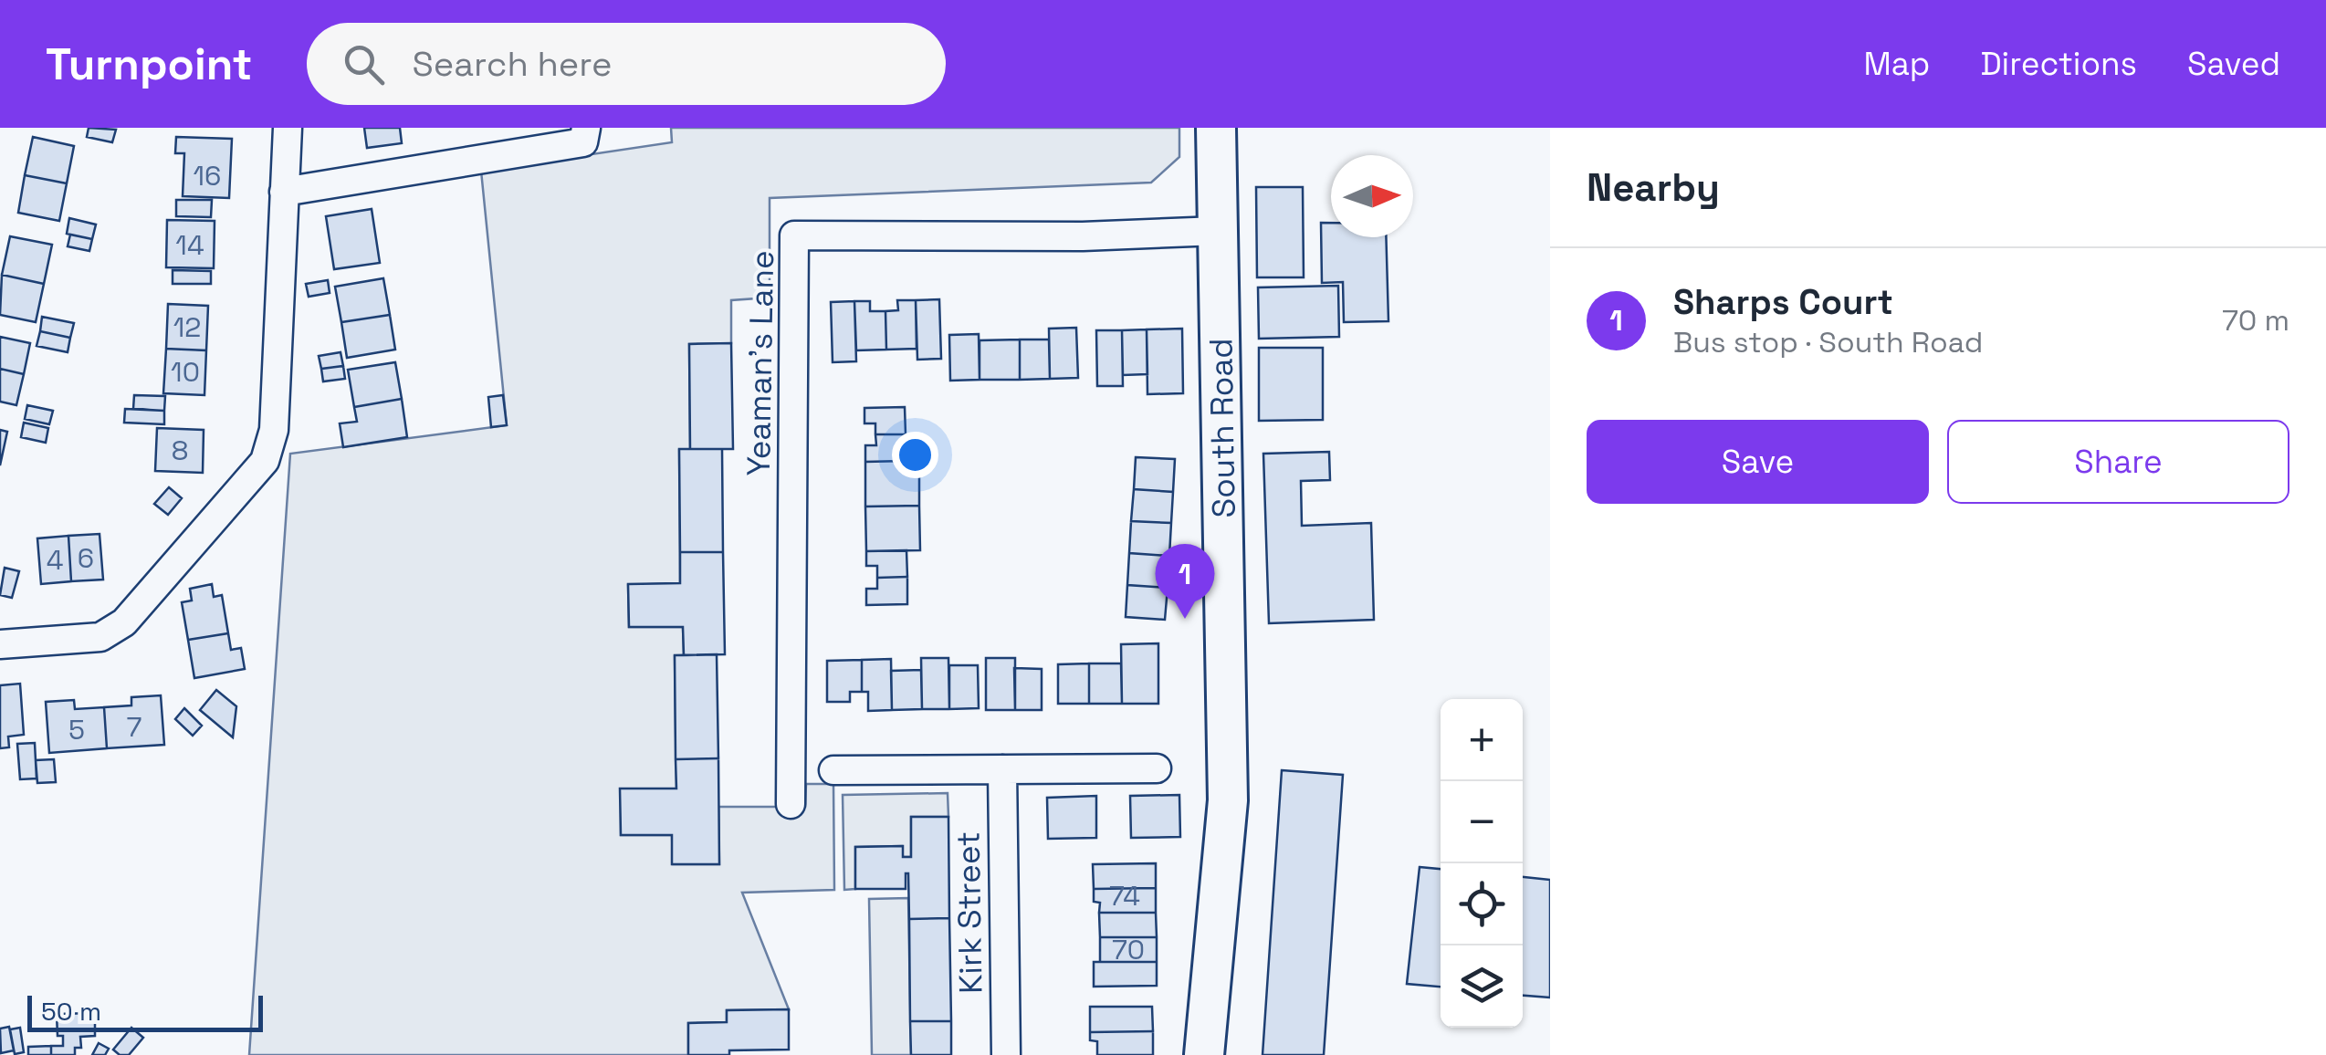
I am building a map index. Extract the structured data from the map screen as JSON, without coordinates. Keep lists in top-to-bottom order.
{
  "streets": {
    "street": ["Yeaman's Lane", "South Road", "Kirk Street"]
  },
  "crossings": [
    ["Yeaman's Lane", "South Road"]
  ],
  "house_numbers": [
    "16",
    "14",
    "12",
    "10",
    "8",
    "6",
    "4",
    "7",
    "5",
    "74",
    "70"
  ],
  "scale_bar": "50 m",
  "north": "right",
  "page": {
    "header": "Turnpoint",
    "search": "Search here",
    "nav": ["Map", "Directions", "Saved"],
    "heading": "Nearby",
    "list": [
      {
        "mark": "1",
        "name": "Sharps Court",
        "note": "Bus stop · South Road",
        "value": "70 m"
      }
    ],
    "buttons": ["Save", "Share"],
    "pins": "1",
    "map_buttons": ["+", "−"],
    "scale": "50 m"
  }
}
